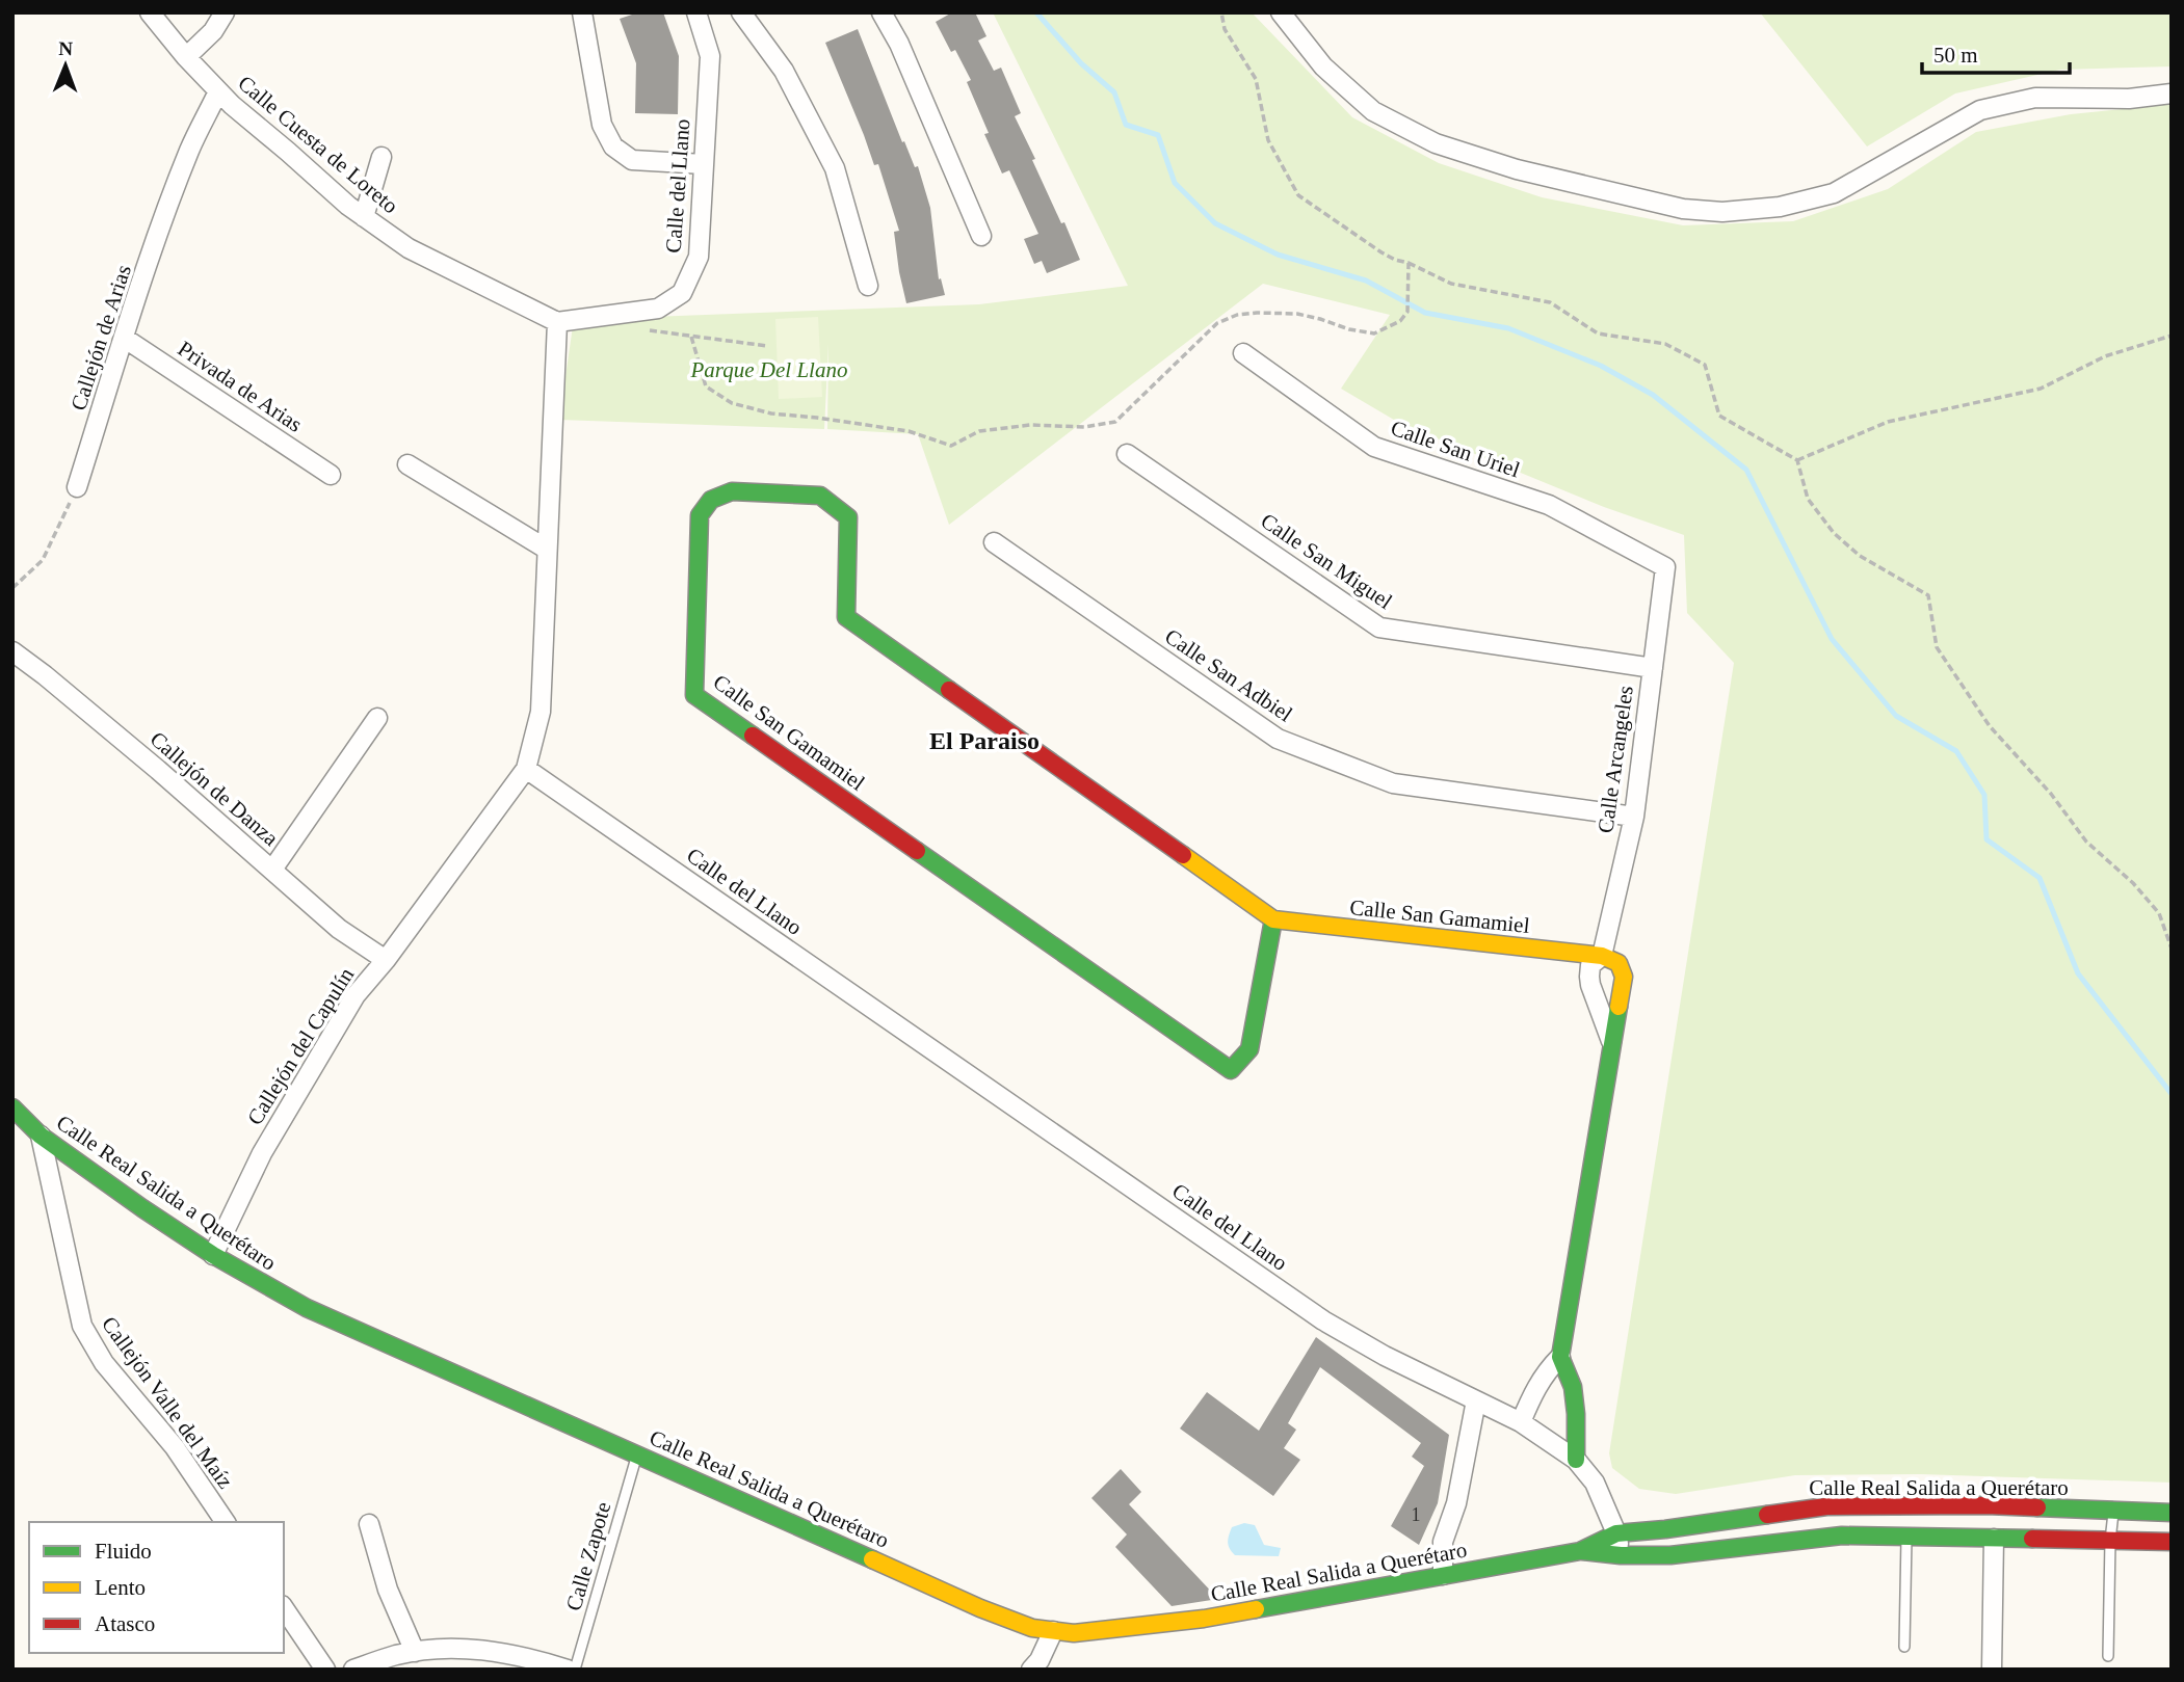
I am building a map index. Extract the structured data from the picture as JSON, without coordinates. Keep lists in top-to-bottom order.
{
  "streets": {
    "street": [
      "Calle Cuesta de Loreto",
      "Calle del Llano",
      "Callejón de Arias",
      "Privada de Arias",
      "Calle San Uriel",
      "Calle San Miguel",
      "Calle San Adbiel",
      "Calle San Gamamiel",
      "Calle Arcangeles",
      "Callejón de Danza",
      "Callejón del Capulín",
      "Calle Real Salida a Querétaro",
      "Callejón Valle del Maíz"
    ],
    "lane": ["Calle Zapote"]
  },
  "crossings": [
    ["Calle Cuesta de Loreto", "Calle del Llano"],
    ["Calle Cuesta de Loreto", "Callejón de Arias"],
    ["Calle del Llano", "Calle Arcangeles"],
    ["Calle del Llano", "Callejón del Capulín"],
    ["Calle del Llano", "Calle Real Salida a Querétaro"],
    ["Callejón de Arias", "Privada de Arias"],
    ["Calle San Uriel", "Calle Arcangeles"],
    ["Calle San Miguel", "Calle Arcangeles"],
    ["Calle San Adbiel", "Calle Arcangeles"],
    ["Calle San Gamamiel", "Calle Arcangeles"],
    ["Callejón de Danza", "Callejón del Capulín"],
    ["Callejón del Capulín", "Calle Real Salida a Querétaro"],
    ["Calle Real Salida a Querétaro", "Callejón Valle del Maíz"],
    ["Calle Real Salida a Querétaro", "Calle Zapote"]
  ],
  "districts": ["El Paraiso"],
  "parks": ["Parque Del Llano"],
  "house_numbers": ["1"],
  "legend": ["Fluido", "Lento", "Atasco"],
  "scale_bar": "50 m",
  "north": "top"
}
